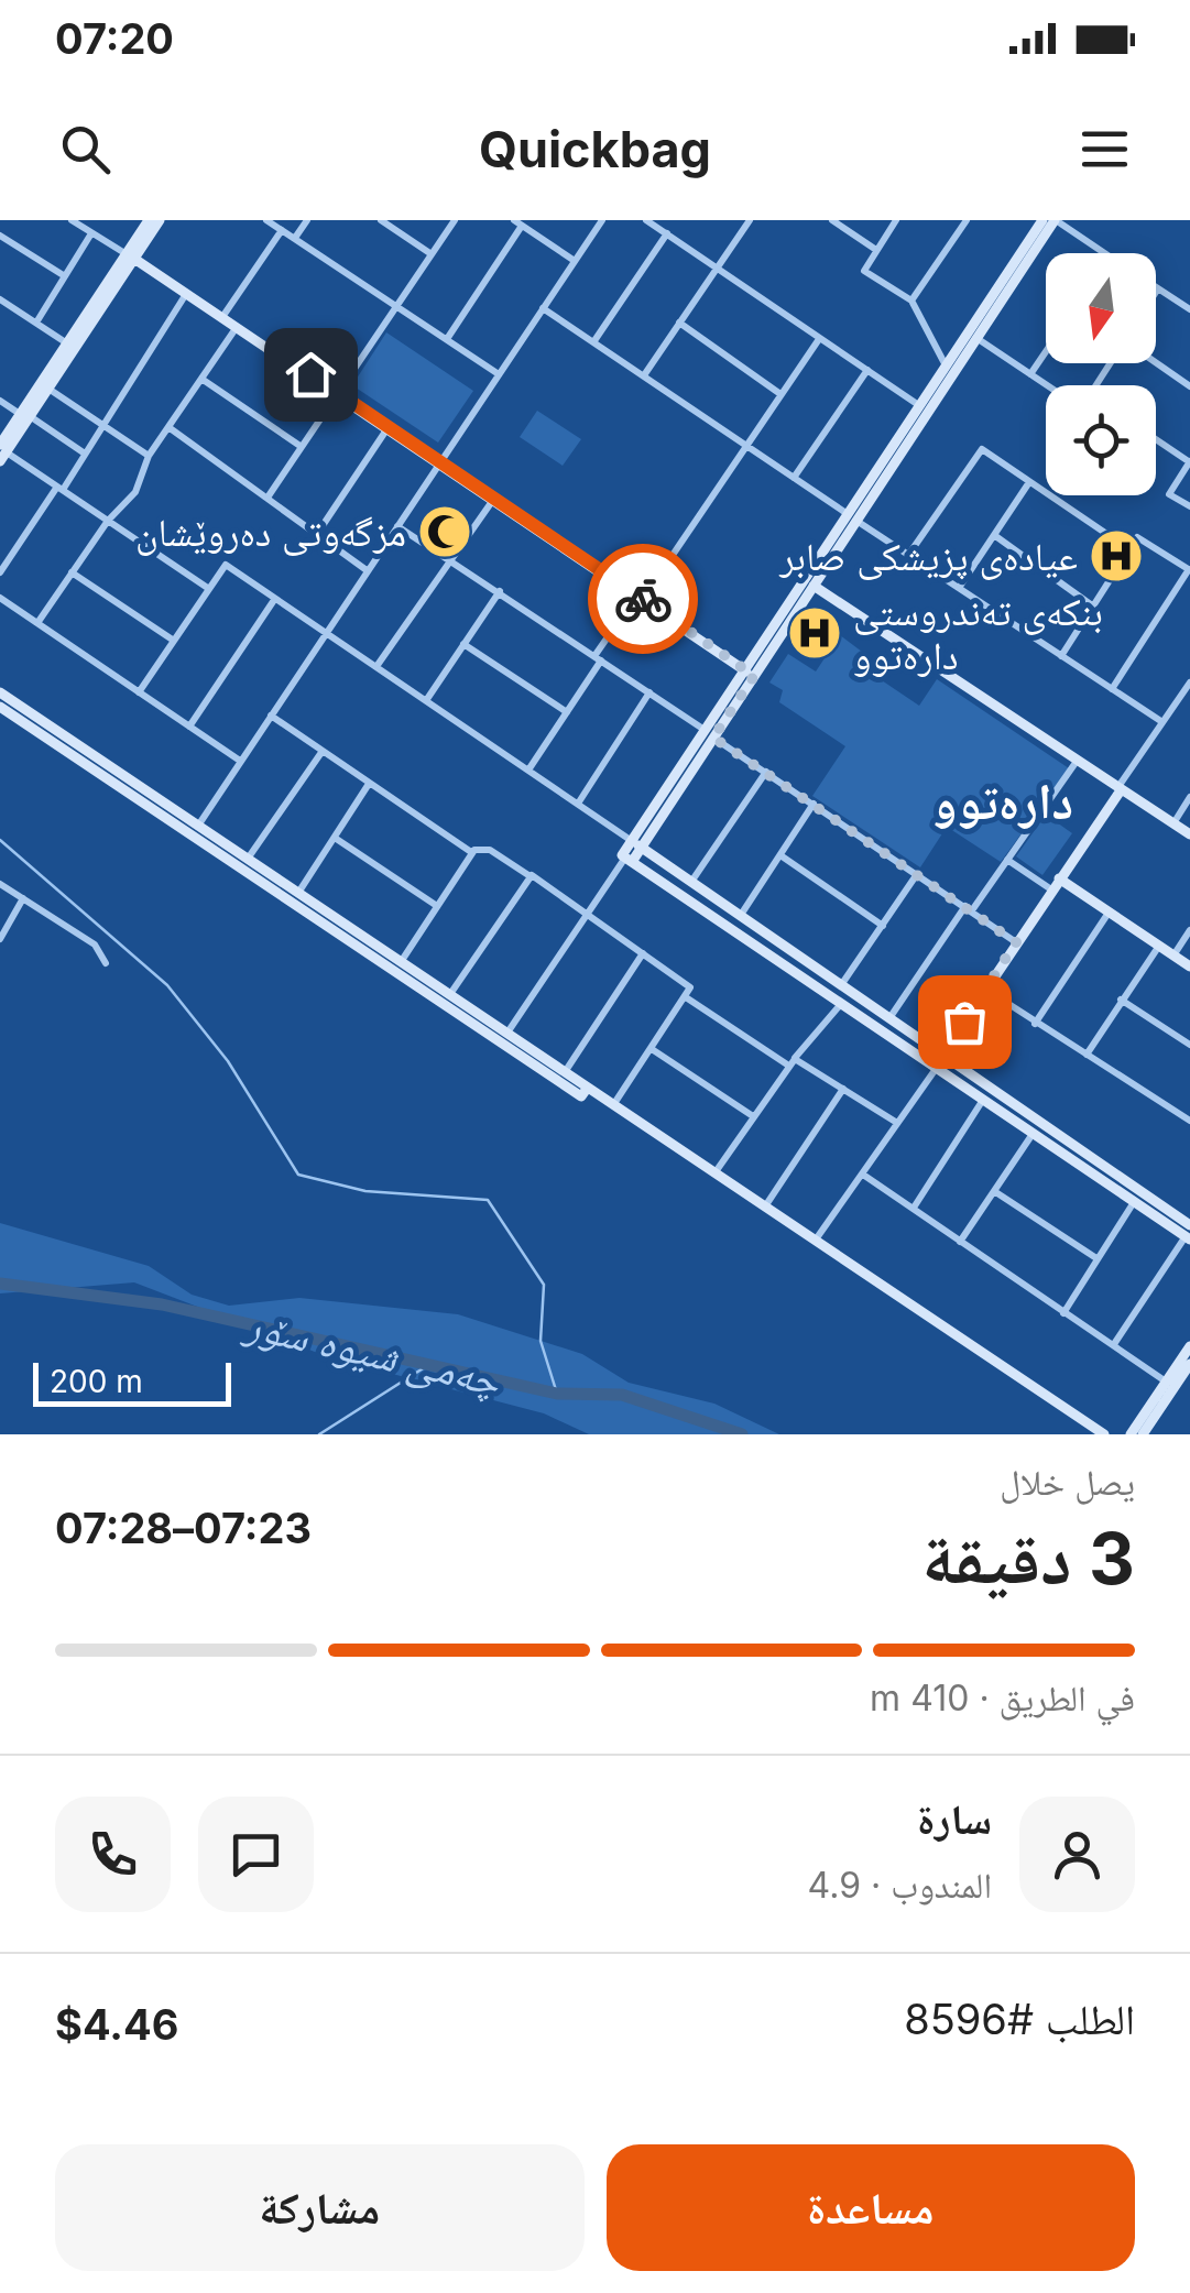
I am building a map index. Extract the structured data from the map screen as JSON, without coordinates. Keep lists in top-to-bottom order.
{
  "districts": ["دارەتوو"],
  "water": ["چەمی شیوە سۆر"],
  "places": {
    "mosque": ["مزگەوتی دەروێشان"],
    "hospital": ["عیادەی پزیشکی صابر", "بنکەی تەندروستی دارەتوو"]
  },
  "scale_bar": "200 m",
  "north": "bottom",
  "page": {
    "status": "07:20",
    "header": "Quickbag",
    "scale": "200 m",
    "heading": ["3 دقيقة", "يصل خلال", "07:23–07:28"],
    "panel": [
      "سارة",
      "المندوب · 4.9",
      "الطلب #8596",
      "$4.46"
    ],
    "bar": "في الطريق · 410 m",
    "buttons": ["مساعدة", "مشاركة"]
  }
}
